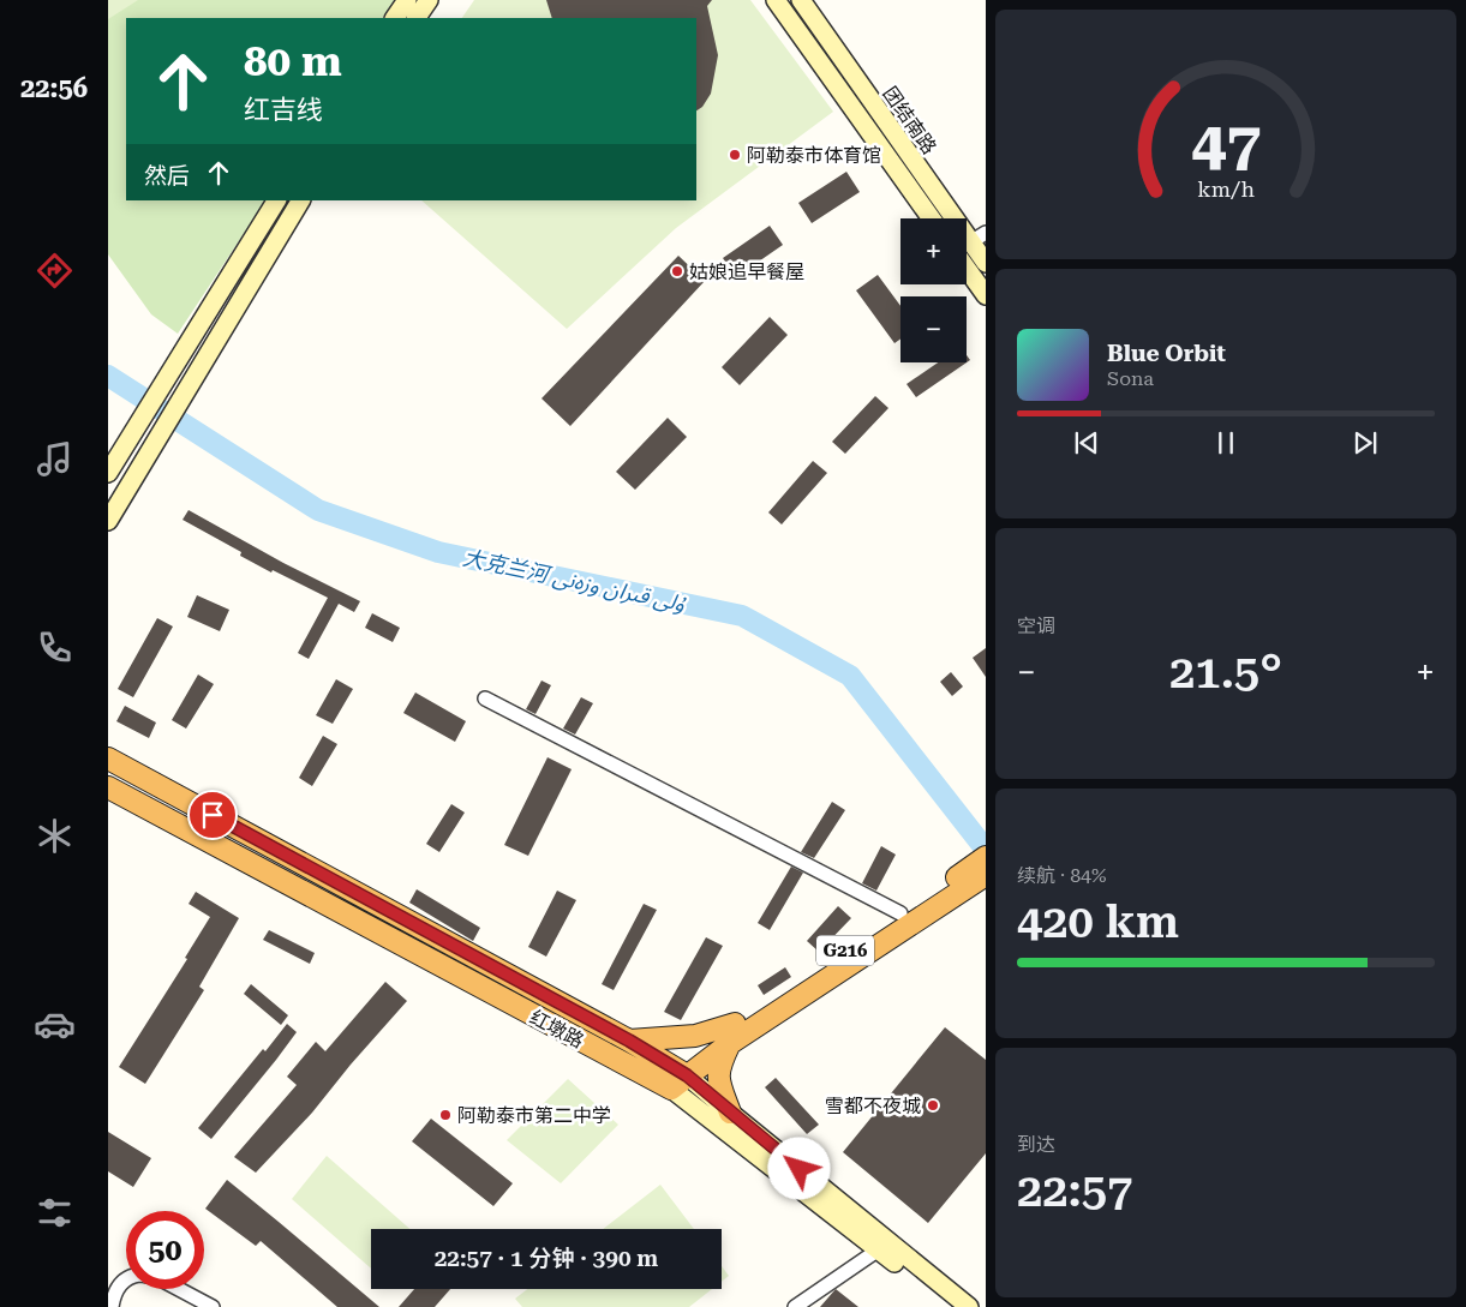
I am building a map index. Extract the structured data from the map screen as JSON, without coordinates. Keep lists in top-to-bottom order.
{
  "streets": {
    "highway": ["G216", "红墩路"],
    "main road": ["团结南路"]
  },
  "crossings": [
    ["G216", "红墩路"]
  ],
  "water": ["大克兰河 ۇلى قىران وزەنى"],
  "places": [
    "阿勒泰市体育馆",
    "姑娘追早餐屋",
    "雪都不夜城",
    "阿勒泰市第二中学"
  ],
  "page": {
    "tabs": "22:56",
    "turn": ["80 m", "红吉线"],
    "then": "然后",
    "map_buttons": ["+", "−"],
    "song": ["Blue Orbit", "Sona"],
    "tile": [
      "空调",
      ["续航 · 84%", "420 km"],
      ["到达", "22:57"]
    ],
    "heat": ["−", "21.5°", "+"],
    "limit": "50",
    "trip": "22:57 · 1 分钟 · 390 m",
    "gauge": ["47", "km/h"]
  }
}
